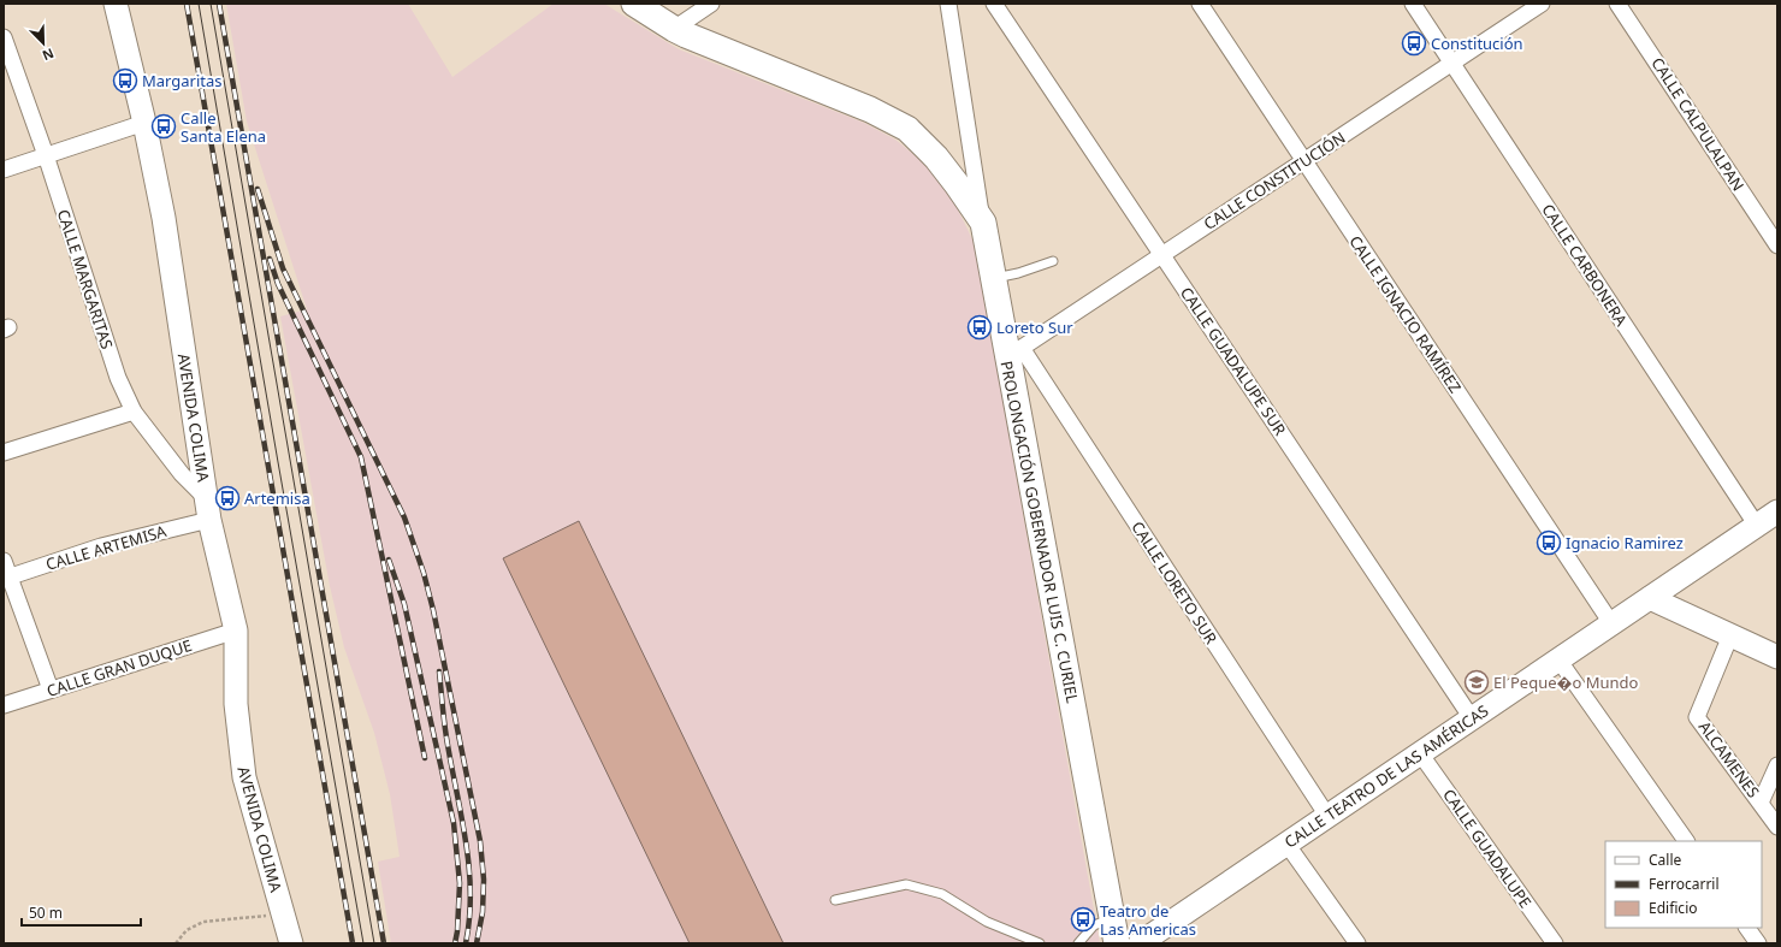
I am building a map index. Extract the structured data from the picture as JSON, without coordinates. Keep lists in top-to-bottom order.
{
  "streets": {
    "main road": ["PROLONGACIÓN GOBERNADOR LUIS C. CURIEL"],
    "street": [
      "CALLE CALPULALPAN",
      "CALLE CONSTITUCIÓN",
      "CALLE CARBONERA",
      "CALLE MARGARITAS",
      "CALLE IGNACIO RAMÍREZ",
      "CALLE GUADALUPE SUR",
      "AVENIDA COLIMA",
      "CALLE ARTEMISA",
      "CALLE LORETO SUR",
      "CALLE GRAN DUQUE",
      "ALCAMENES",
      "CALLE TEATRO DE LAS AMÉRICAS",
      "CALLE GUADALUPE"
    ]
  },
  "crossings": [
    ["CALLE CONSTITUCIÓN", "CALLE CARBONERA"],
    ["CALLE CONSTITUCIÓN", "CALLE IGNACIO RAMÍREZ"],
    ["CALLE CONSTITUCIÓN", "CALLE GUADALUPE SUR"],
    ["CALLE CONSTITUCIÓN", "PROLONGACIÓN GOBERNADOR LUIS C. CURIEL"],
    ["CALLE CONSTITUCIÓN", "CALLE LORETO SUR"],
    ["CALLE CARBONERA", "CALLE TEATRO DE LAS AMÉRICAS"],
    ["CALLE MARGARITAS", "AVENIDA COLIMA"],
    ["CALLE MARGARITAS", "CALLE ARTEMISA"],
    ["CALLE IGNACIO RAMÍREZ", "CALLE TEATRO DE LAS AMÉRICAS"],
    ["CALLE GUADALUPE SUR", "CALLE TEATRO DE LAS AMÉRICAS"],
    ["AVENIDA COLIMA", "CALLE ARTEMISA"],
    ["AVENIDA COLIMA", "CALLE GRAN DUQUE"],
    ["PROLONGACIÓN GOBERNADOR LUIS C. CURIEL", "CALLE LORETO SUR"],
    ["CALLE LORETO SUR", "CALLE TEATRO DE LAS AMÉRICAS"],
    ["CALLE TEATRO DE LAS AMÉRICAS", "CALLE GUADALUPE"]
  ],
  "places": {
    "bus stop": [
      "Constitución",
      "Margaritas",
      "Calle Santa Elena",
      "Loreto Sur",
      "Artemisa",
      "Ignacio Ramirez",
      "Teatro de Las Americas"
    ],
    "school or university": ["El Peque�o Mundo"]
  },
  "legend": ["Calle", "Ferrocarril", "Edificio"],
  "scale_bar": "50 m",
  "north": "bottom right"
}
